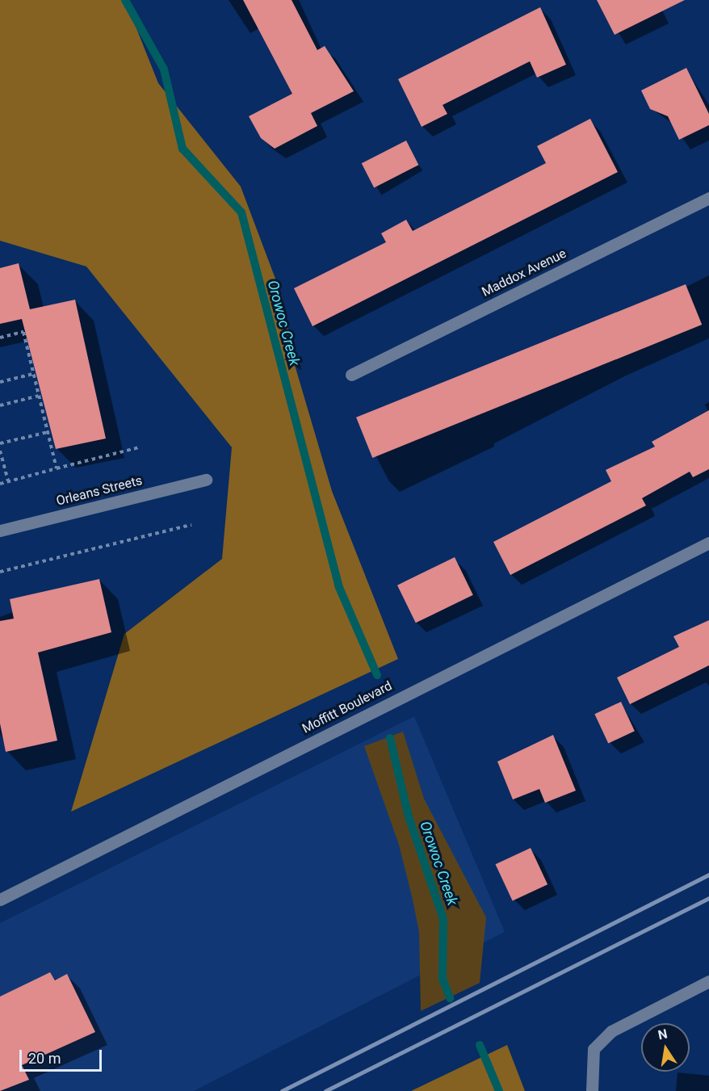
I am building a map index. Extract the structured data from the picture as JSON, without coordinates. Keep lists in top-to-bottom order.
{
  "streets": {
    "street": ["Maddox Avenue", "Orleans Streets", "Moffitt Boulevard"]
  },
  "water": ["Orowoc Creek"],
  "scale_bar": "20 m",
  "north": "top"
}
